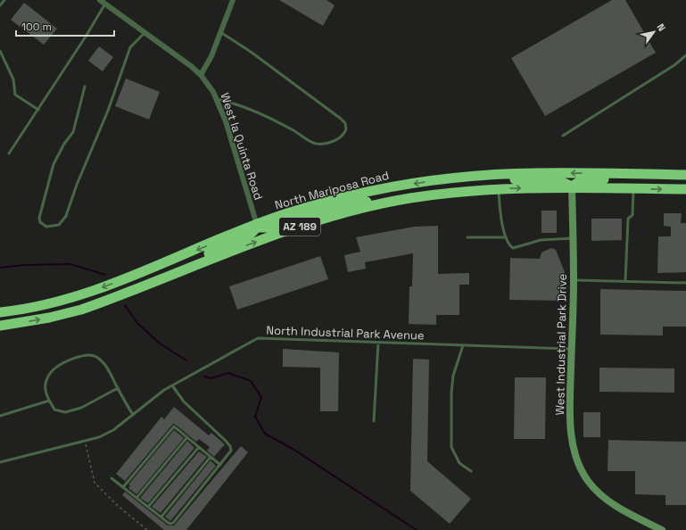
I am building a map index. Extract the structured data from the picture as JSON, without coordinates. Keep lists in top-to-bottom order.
{
  "streets": {
    "highway": ["North Mariposa Road", "AZ 189"],
    "street": ["West la Quinta Road", "West Industrial Park Drive"],
    "lane": ["North Industrial Park Avenue"]
  },
  "crossings": [
    ["West la Quinta Road", "North Mariposa Road"],
    ["North Mariposa Road", "West Industrial Park Drive"],
    ["North Industrial Park Avenue", "West Industrial Park Drive"]
  ],
  "scale_bar": "100 m",
  "north": "top right"
}
